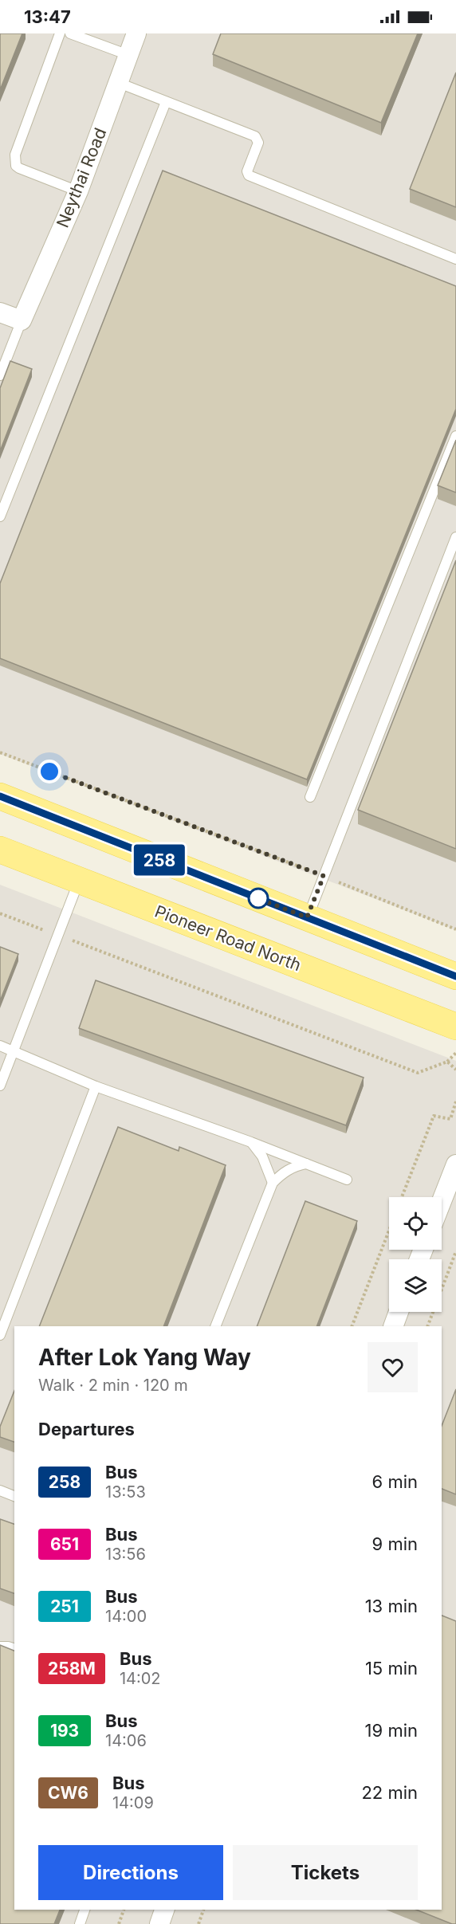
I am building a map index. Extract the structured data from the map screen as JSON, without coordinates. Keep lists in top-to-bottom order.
{
  "streets": {
    "main road": ["Pioneer Road North"],
    "street": ["Neythai Road"]
  },
  "lines": ["bus line 258"],
  "page": {
    "status": "13:47",
    "on_map": "258",
    "heading": [
      ["After Lok Yang Way", "Walk · 2 min · 120 m"],
      "Departures"
    ],
    "list": [
      {
        "mark": "258",
        "name": "Bus",
        "note": "13:53",
        "value": "6 min"
      },
      {
        "mark": "651",
        "name": "Bus",
        "note": "13:56",
        "value": "9 min"
      },
      {
        "mark": "251",
        "name": "Bus",
        "note": "14:00",
        "value": "13 min"
      },
      {
        "mark": "258M",
        "name": "Bus",
        "note": "14:02",
        "value": "15 min"
      },
      {
        "mark": "193",
        "name": "Bus",
        "note": "14:06",
        "value": "19 min"
      },
      {
        "mark": "CW6",
        "name": "Bus",
        "note": "14:09",
        "value": "22 min"
      }
    ],
    "buttons": ["Directions", "Tickets"]
  }
}
